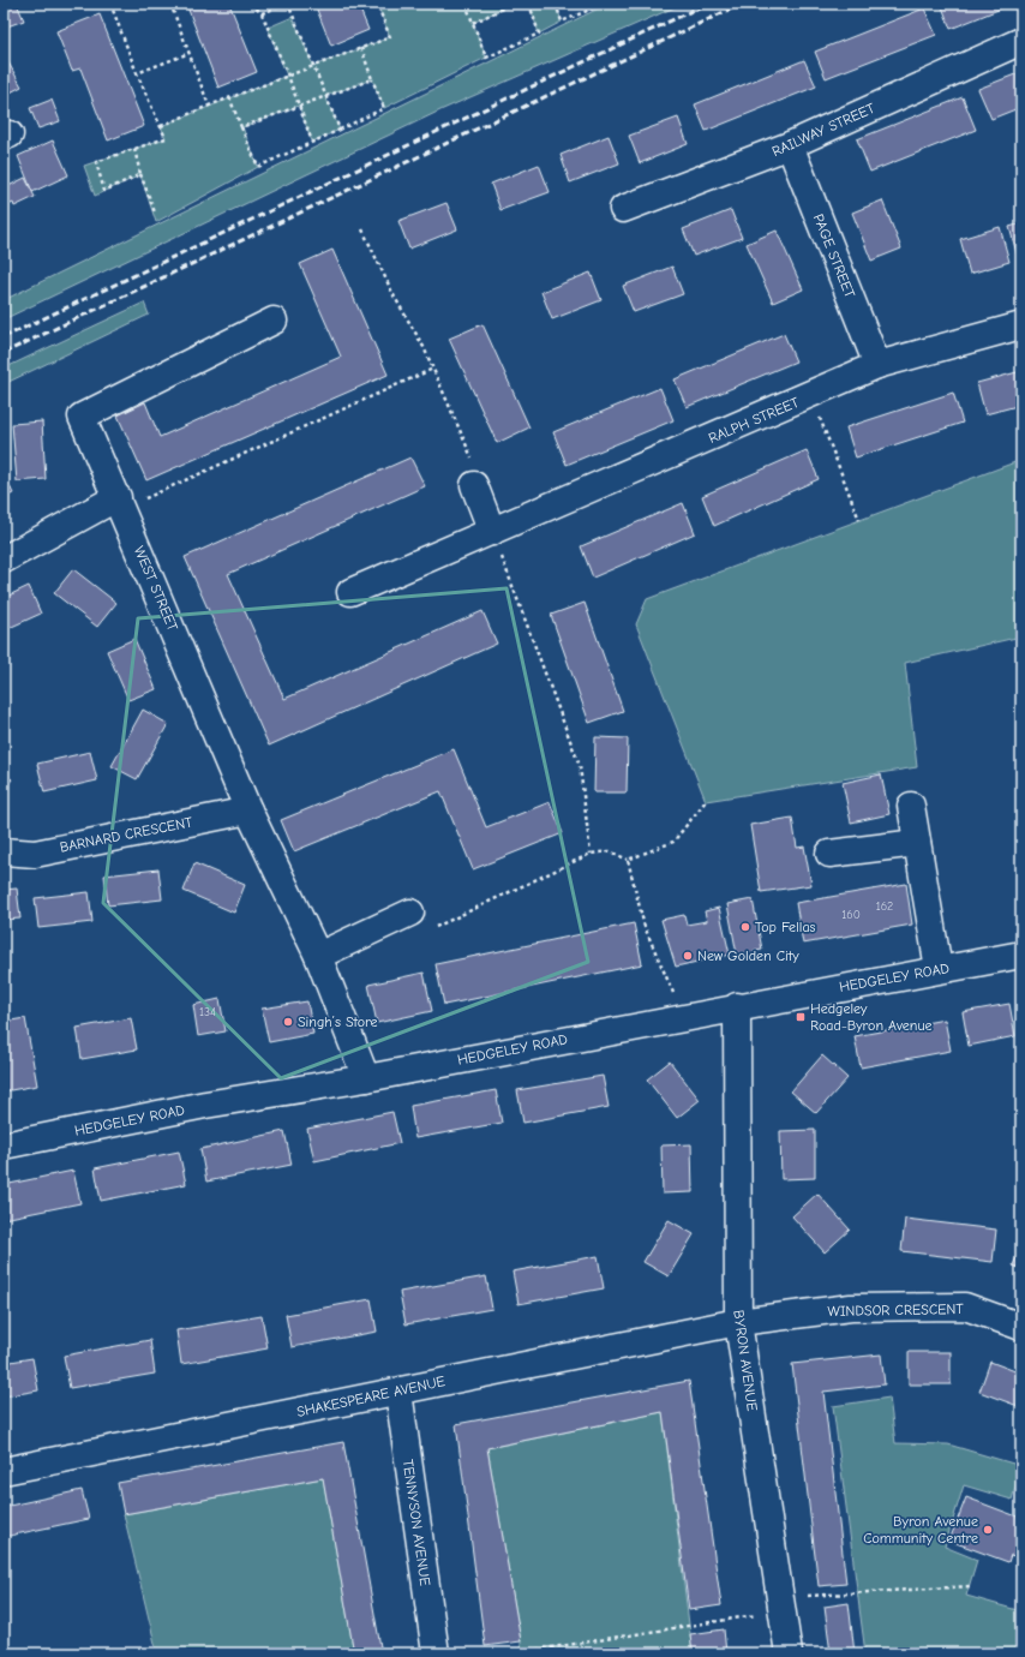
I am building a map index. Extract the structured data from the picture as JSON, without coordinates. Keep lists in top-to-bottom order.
{
  "streets": {
    "street": [
      "RAILWAY STREET",
      "PAGE STREET",
      "RALPH STREET",
      "WEST STREET",
      "BARNARD CRESCENT",
      "HEDGELEY ROAD",
      "WINDSOR CRESCENT",
      "BYRON AVENUE",
      "SHAKESPEARE AVENUE",
      "TENNYSON AVENUE"
    ]
  },
  "crossings": [
    ["RAILWAY STREET", "PAGE STREET"],
    ["PAGE STREET", "RALPH STREET"],
    ["WEST STREET", "BARNARD CRESCENT"],
    ["WEST STREET", "HEDGELEY ROAD"],
    ["HEDGELEY ROAD", "BYRON AVENUE"],
    ["WINDSOR CRESCENT", "BYRON AVENUE"],
    ["WINDSOR CRESCENT", "SHAKESPEARE AVENUE"],
    ["BYRON AVENUE", "SHAKESPEARE AVENUE"],
    ["SHAKESPEARE AVENUE", "TENNYSON AVENUE"]
  ],
  "places": {
    "other": [
      "Top Fellas",
      "New Golden City",
      "Singh’s Store",
      "Byron Avenue Community Centre"
    ],
    "transit": ["Hedgeley Road-Byron Avenue"]
  },
  "house_numbers": ["162", "160", "134"]
}
